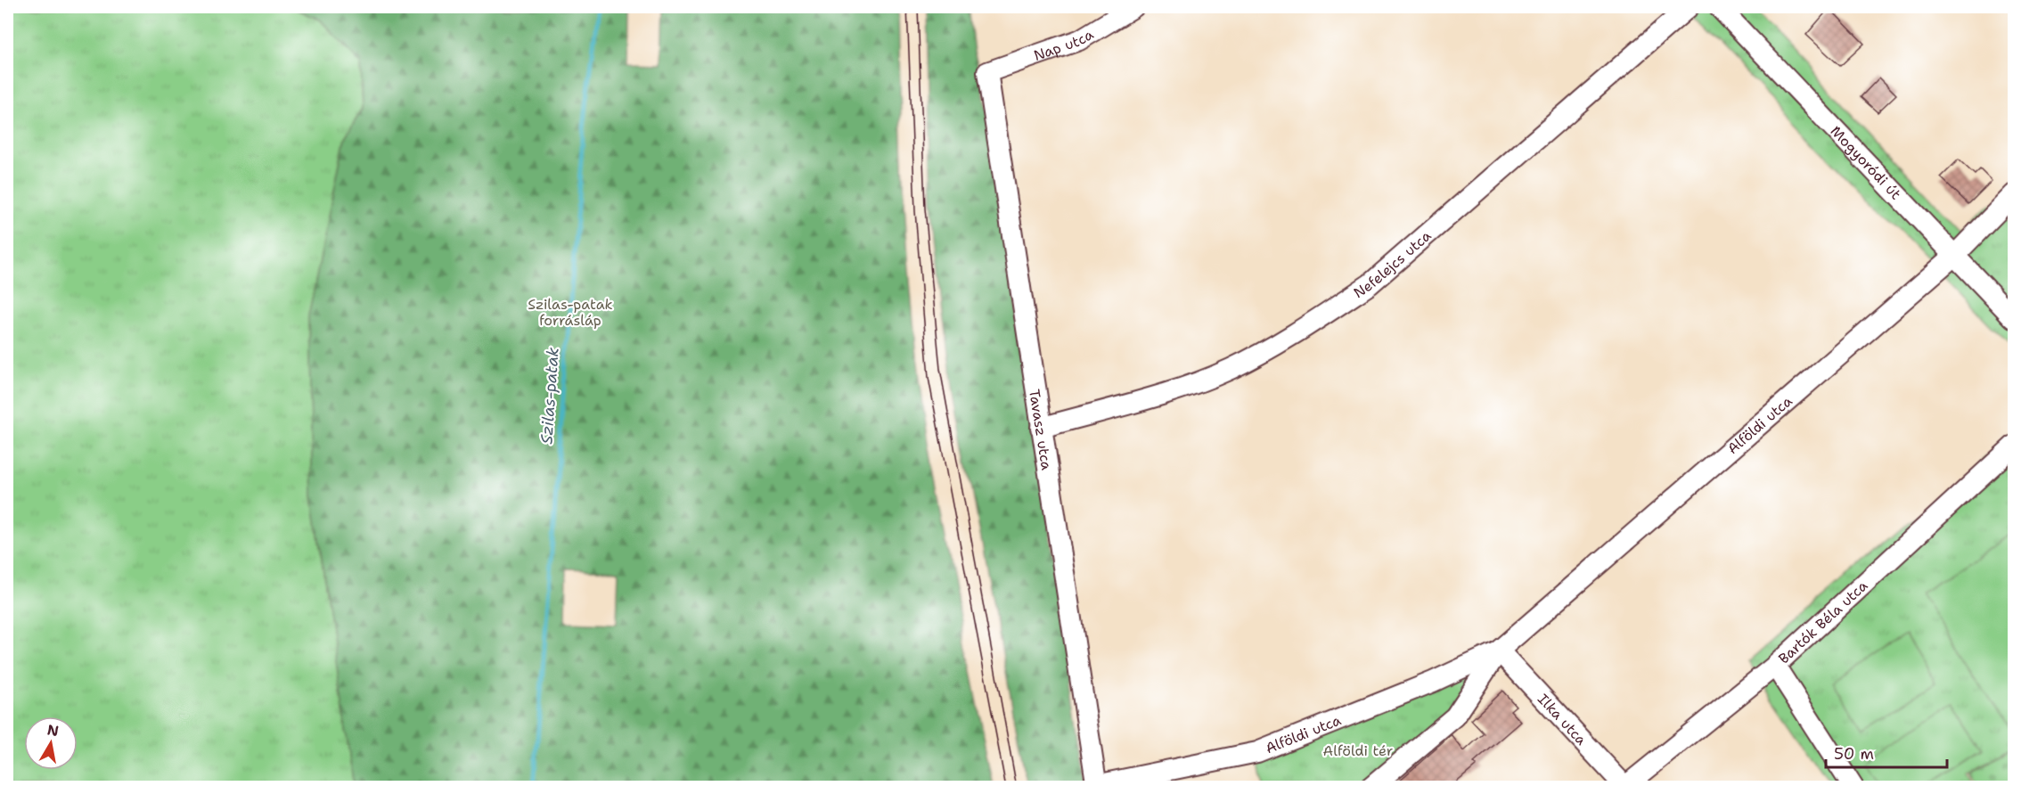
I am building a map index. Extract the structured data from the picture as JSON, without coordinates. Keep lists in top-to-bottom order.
{
  "streets": {
    "street": [
      "Nap utca",
      "Mogyoródi út",
      "Nefelejcs utca",
      "Alföldi utca",
      "Tavasz utca",
      "Bartók Béla utca",
      "Ilka utca"
    ]
  },
  "crossings": [
    ["Nap utca", "Tavasz utca"],
    ["Mogyoródi út", "Alföldi utca"],
    ["Nefelejcs utca", "Tavasz utca"],
    ["Alföldi utca", "Tavasz utca"],
    ["Alföldi utca", "Ilka utca"],
    ["Bartók Béla utca", "Ilka utca"]
  ],
  "water": ["Szilas-patak"],
  "parks": ["Szilas-patak forrásláp", "Alföldi tér"],
  "scale_bar": "50 m",
  "north": "top"
}
